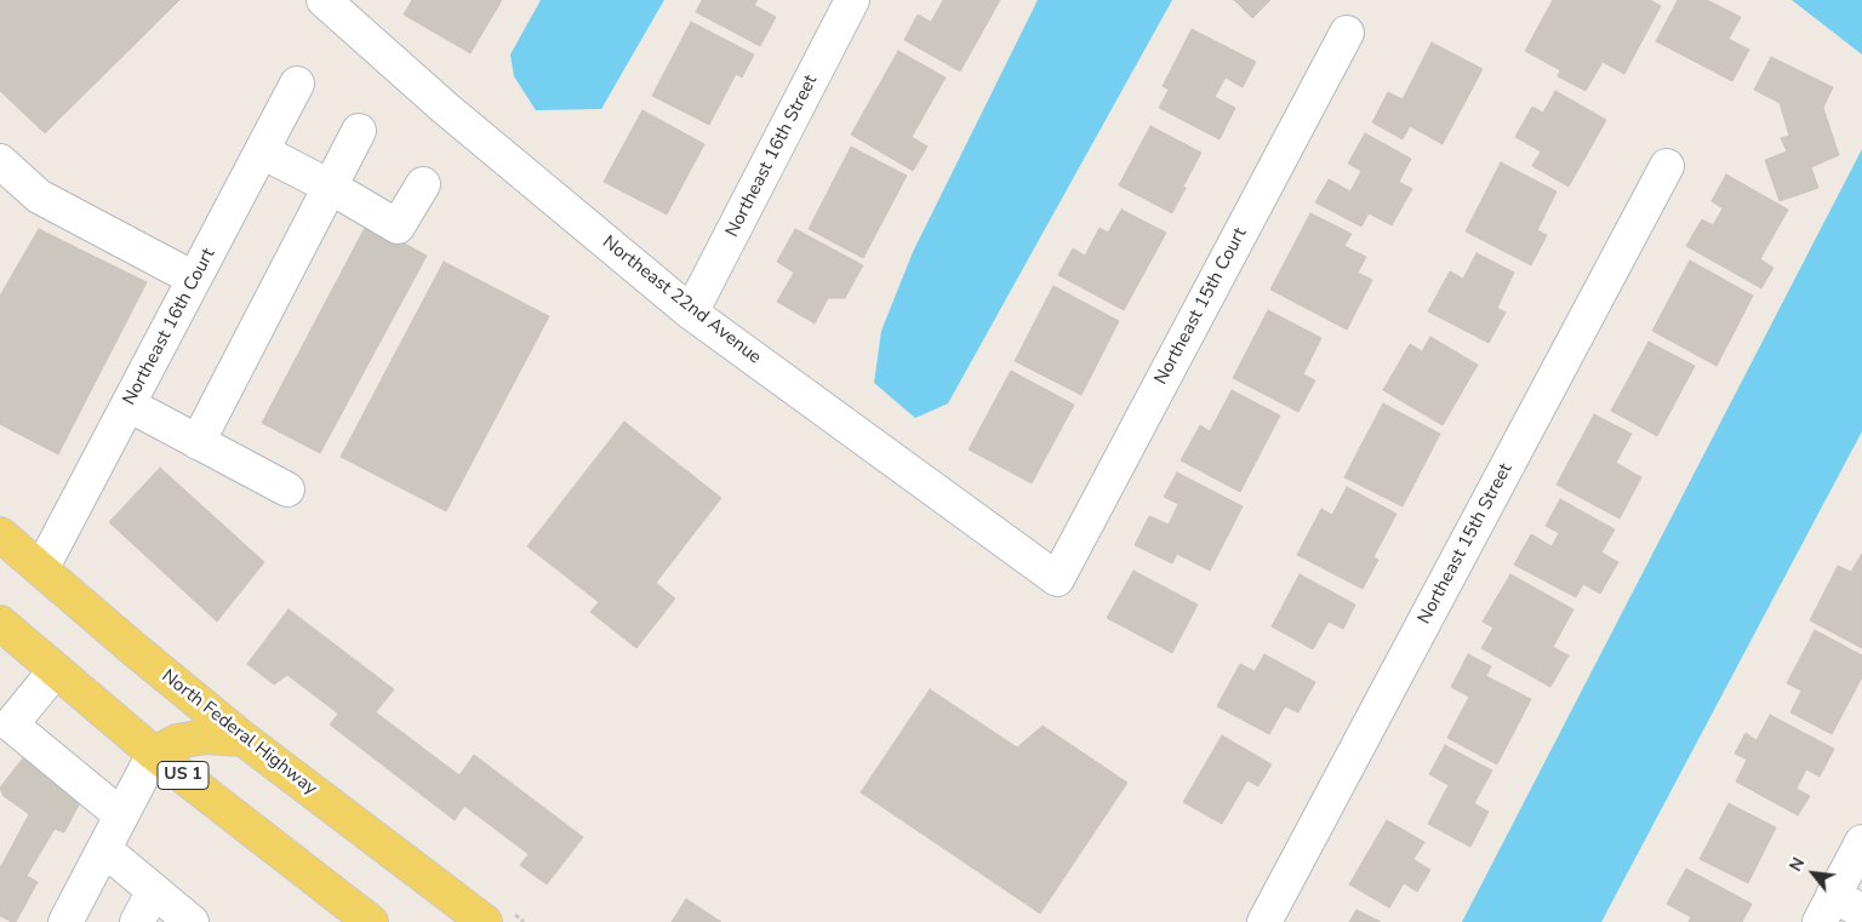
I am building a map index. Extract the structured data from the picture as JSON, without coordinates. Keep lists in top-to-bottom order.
{
  "streets": {
    "main road": ["North Federal Highway", "US 1"],
    "street": [
      "Northeast 16th Street",
      "Northeast 22nd Avenue",
      "Northeast 15th Court",
      "Northeast 16th Court",
      "Northeast 15th Street"
    ]
  },
  "crossings": [
    ["Northeast 16th Street", "Northeast 22nd Avenue"],
    ["Northeast 22nd Avenue", "Northeast 15th Court"],
    ["Northeast 16th Court", "North Federal Highway"]
  ],
  "north": "top left"
}
